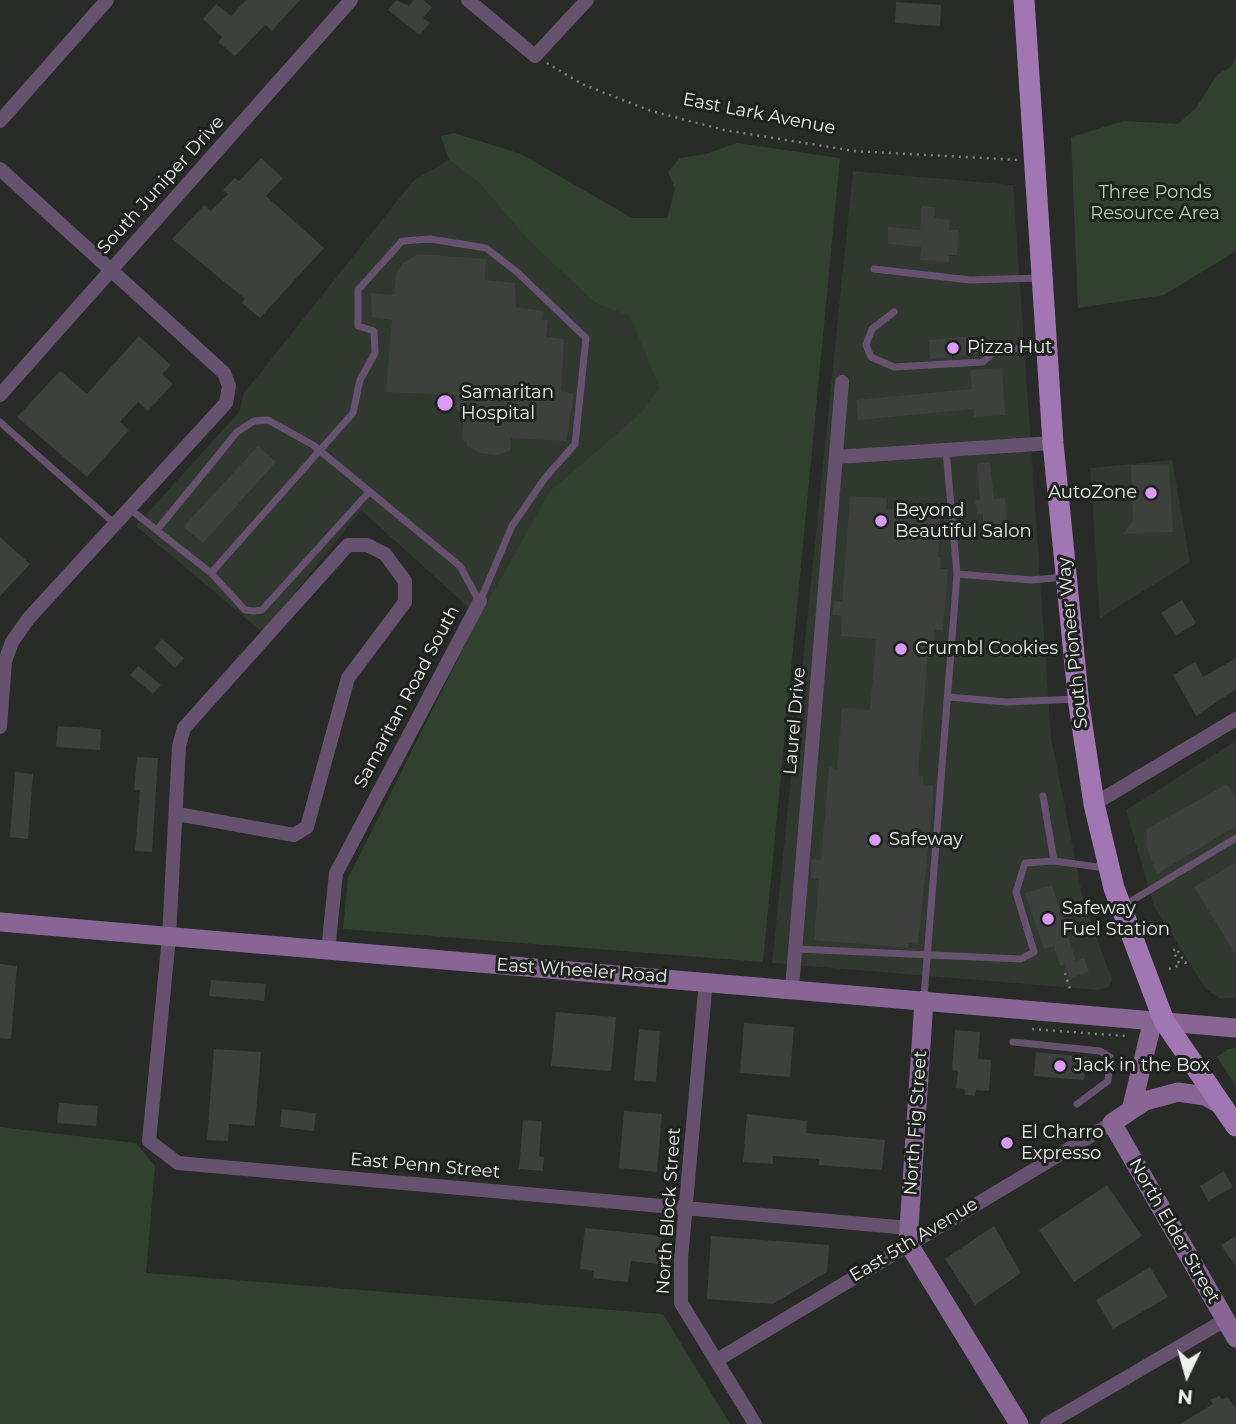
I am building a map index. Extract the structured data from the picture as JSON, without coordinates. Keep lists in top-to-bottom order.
{
  "streets": {
    "main road": [
      "South Pioneer Way",
      "East Wheeler Road",
      "North Fig Street",
      "North Elder Street"
    ],
    "street": [
      "South Juniper Drive",
      "Samaritan Road South",
      "Laurel Drive",
      "East Penn Street",
      "North Block Street",
      "East 5th Avenue"
    ],
    "path": ["East Lark Avenue"]
  },
  "crossings": [
    ["East Lark Avenue", "South Pioneer Way"],
    ["South Pioneer Way", "East Wheeler Road"],
    ["Samaritan Road South", "East Wheeler Road"],
    ["Laurel Drive", "East Wheeler Road"],
    ["East Wheeler Road", "North Fig Street"],
    ["East Wheeler Road", "East Penn Street"],
    ["East Wheeler Road", "North Block Street"],
    ["North Fig Street", "East Penn Street"],
    ["North Fig Street", "East 5th Avenue"],
    ["East Penn Street", "North Block Street"],
    ["East Penn Street", "East 5th Avenue"],
    ["North Block Street", "East 5th Avenue"],
    ["North Elder Street", "East 5th Avenue"]
  ],
  "parks": ["Three Ponds Resource Area"],
  "places": [
    "Pizza Hut",
    "Samaritan Hospital",
    "AutoZone",
    "Beyond Beautiful Salon",
    "Crumbl Cookies",
    "Safeway",
    "Safeway Fuel Station",
    "Jack in the Box",
    "El Charro Expresso"
  ],
  "north": "bottom"
}
